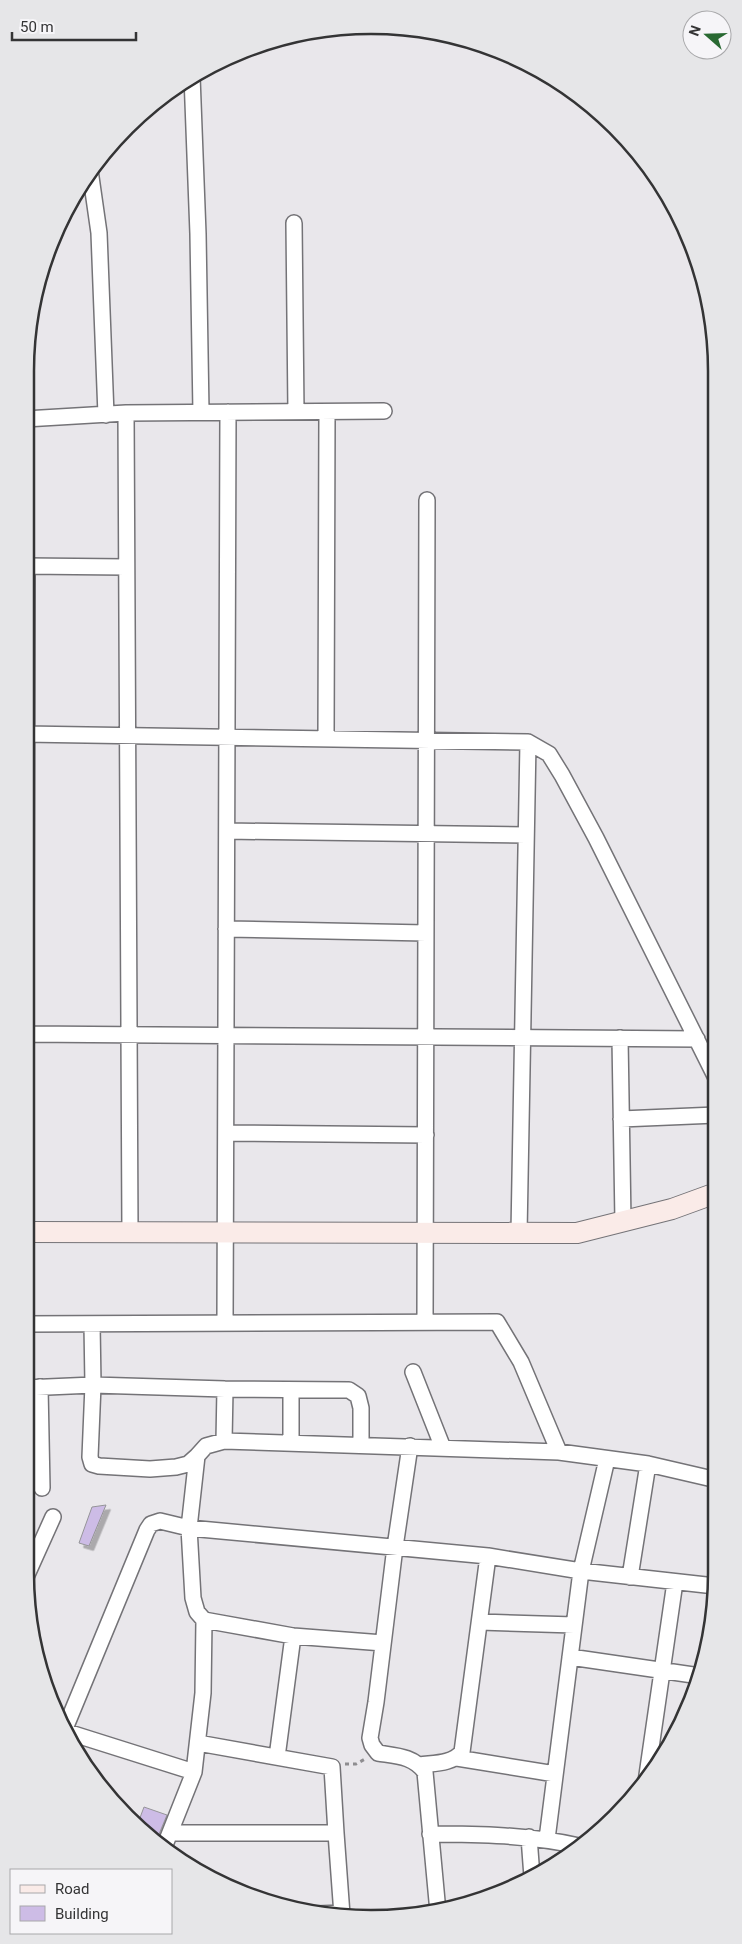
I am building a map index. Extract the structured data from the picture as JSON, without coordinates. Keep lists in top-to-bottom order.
{
  "legend": ["Road", "Building"],
  "scale_bar": "50 m",
  "north": "left"
}
